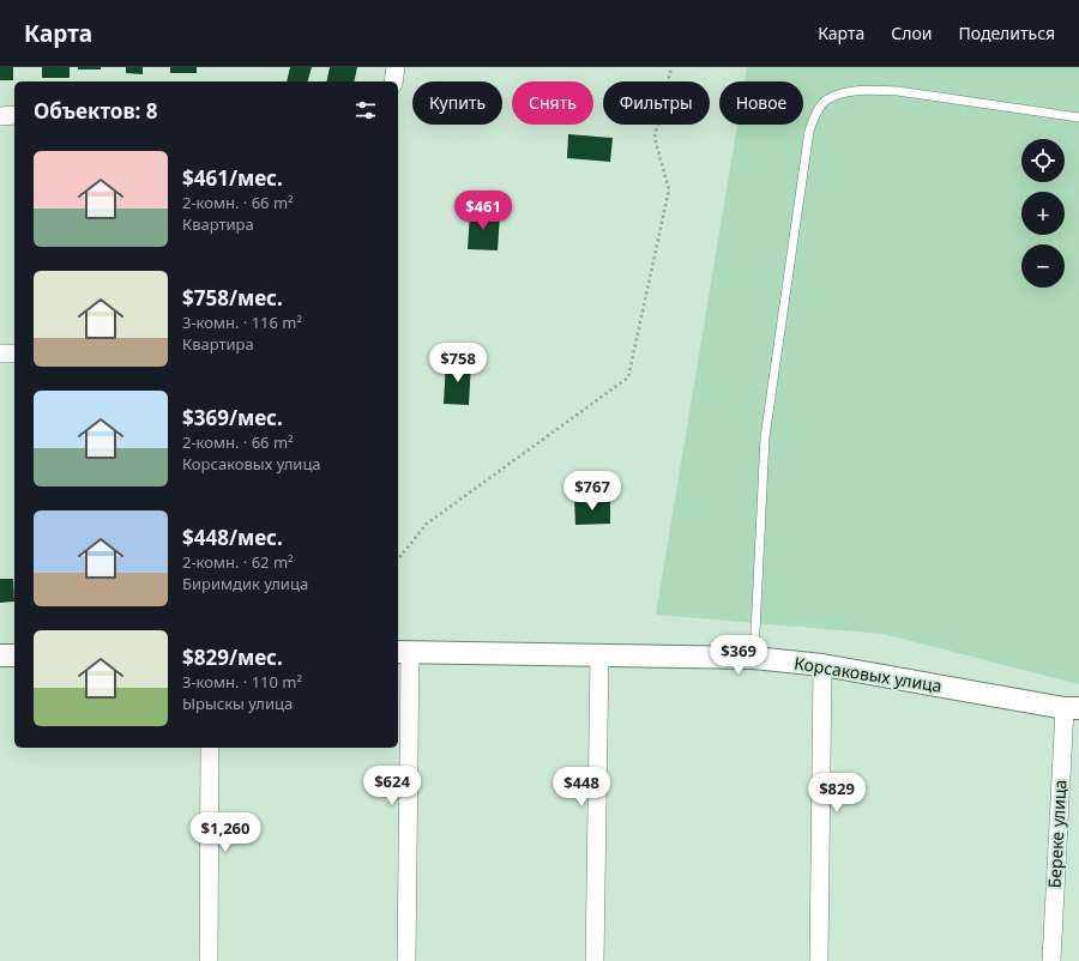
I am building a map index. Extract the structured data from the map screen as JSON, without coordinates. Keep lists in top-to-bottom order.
{
  "streets": {
    "street": ["Корсаковых улица", "Береке улица"]
  },
  "crossings": [
    ["Корсаковых улица", "Береке улица"]
  ],
  "page": {
    "header": "Карта",
    "nav": ["Карта", "Слои", "Поделиться"],
    "chip": [
      "Купить",
      "Снять",
      "Фильтры",
      "Новое"
    ],
    "heading": "Объектов: 8",
    "map_buttons": ["+", "−"],
    "list": [
      {
        "name": "$461/мес.",
        "note": "2-комн. · 66 m² · Квартира"
      },
      {
        "name": "$758/мес.",
        "note": "3-комн. · 116 m² · Квартира"
      },
      {
        "name": "$369/мес.",
        "note": "2-комн. · 66 m² · Корсаковых улица"
      },
      {
        "name": "$448/мес.",
        "note": "2-комн. · 62 m² · Биримдик улица"
      },
      {
        "name": "$829/мес.",
        "note": "3-комн. · 110 m² · Ырыскы улица"
      }
    ],
    "price": [
      "$461",
      "$758",
      "$767",
      "$369",
      "$624",
      "$448",
      "$829",
      "$1,260"
    ]
  }
}
